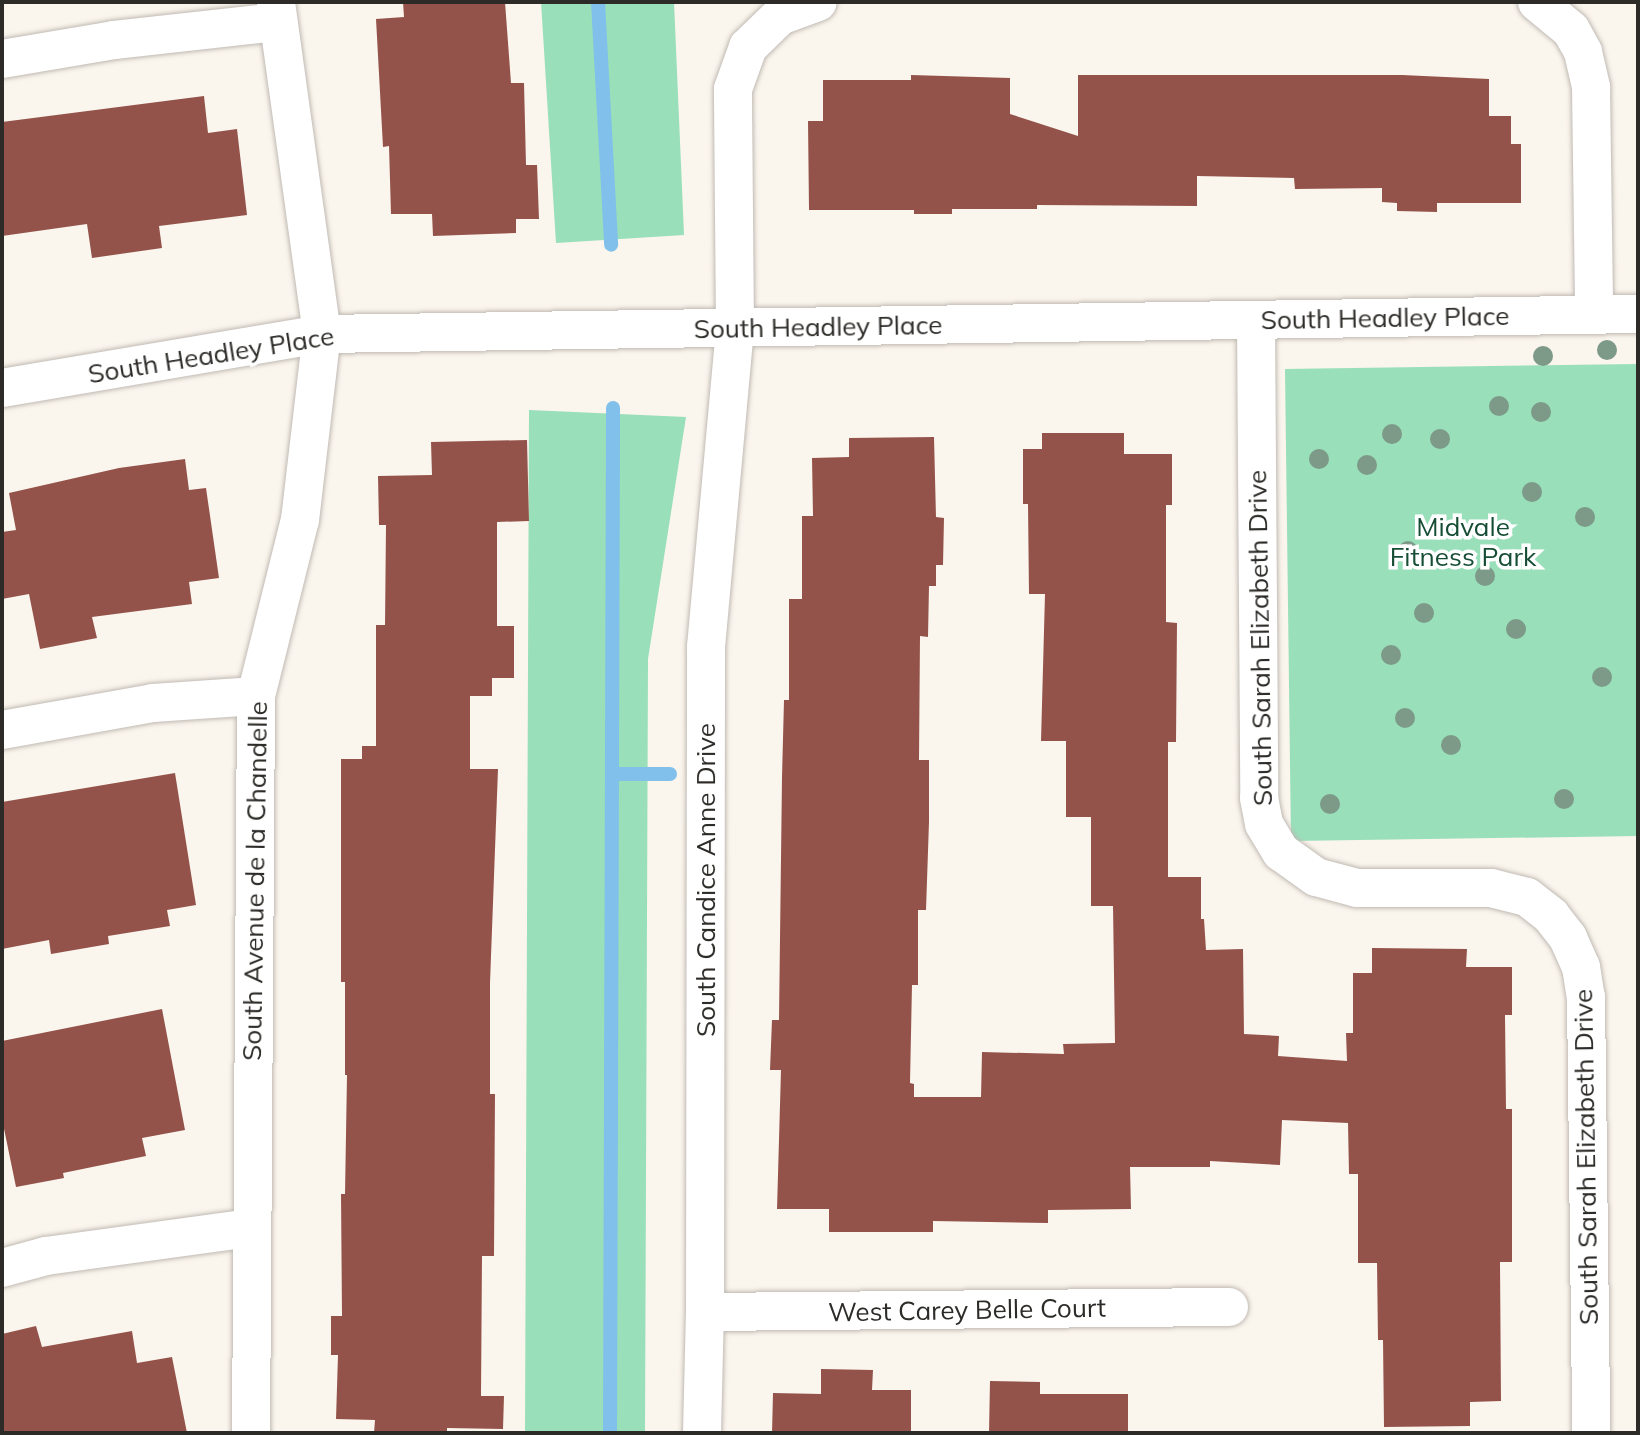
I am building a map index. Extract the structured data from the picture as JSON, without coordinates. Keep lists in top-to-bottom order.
{
  "streets": {
    "street": [
      "South Headley Place",
      "South Sarah Elizabeth Drive",
      "South Candice Anne Drive",
      "South Avenue de la Chandelle",
      "West Carey Belle Court"
    ]
  },
  "crossings": [
    ["South Headley Place", "South Sarah Elizabeth Drive"],
    ["South Headley Place", "South Candice Anne Drive"],
    ["South Headley Place", "South Avenue de la Chandelle"],
    ["South Candice Anne Drive", "West Carey Belle Court"]
  ],
  "parks": ["Midvale Fitness Park"]
}
